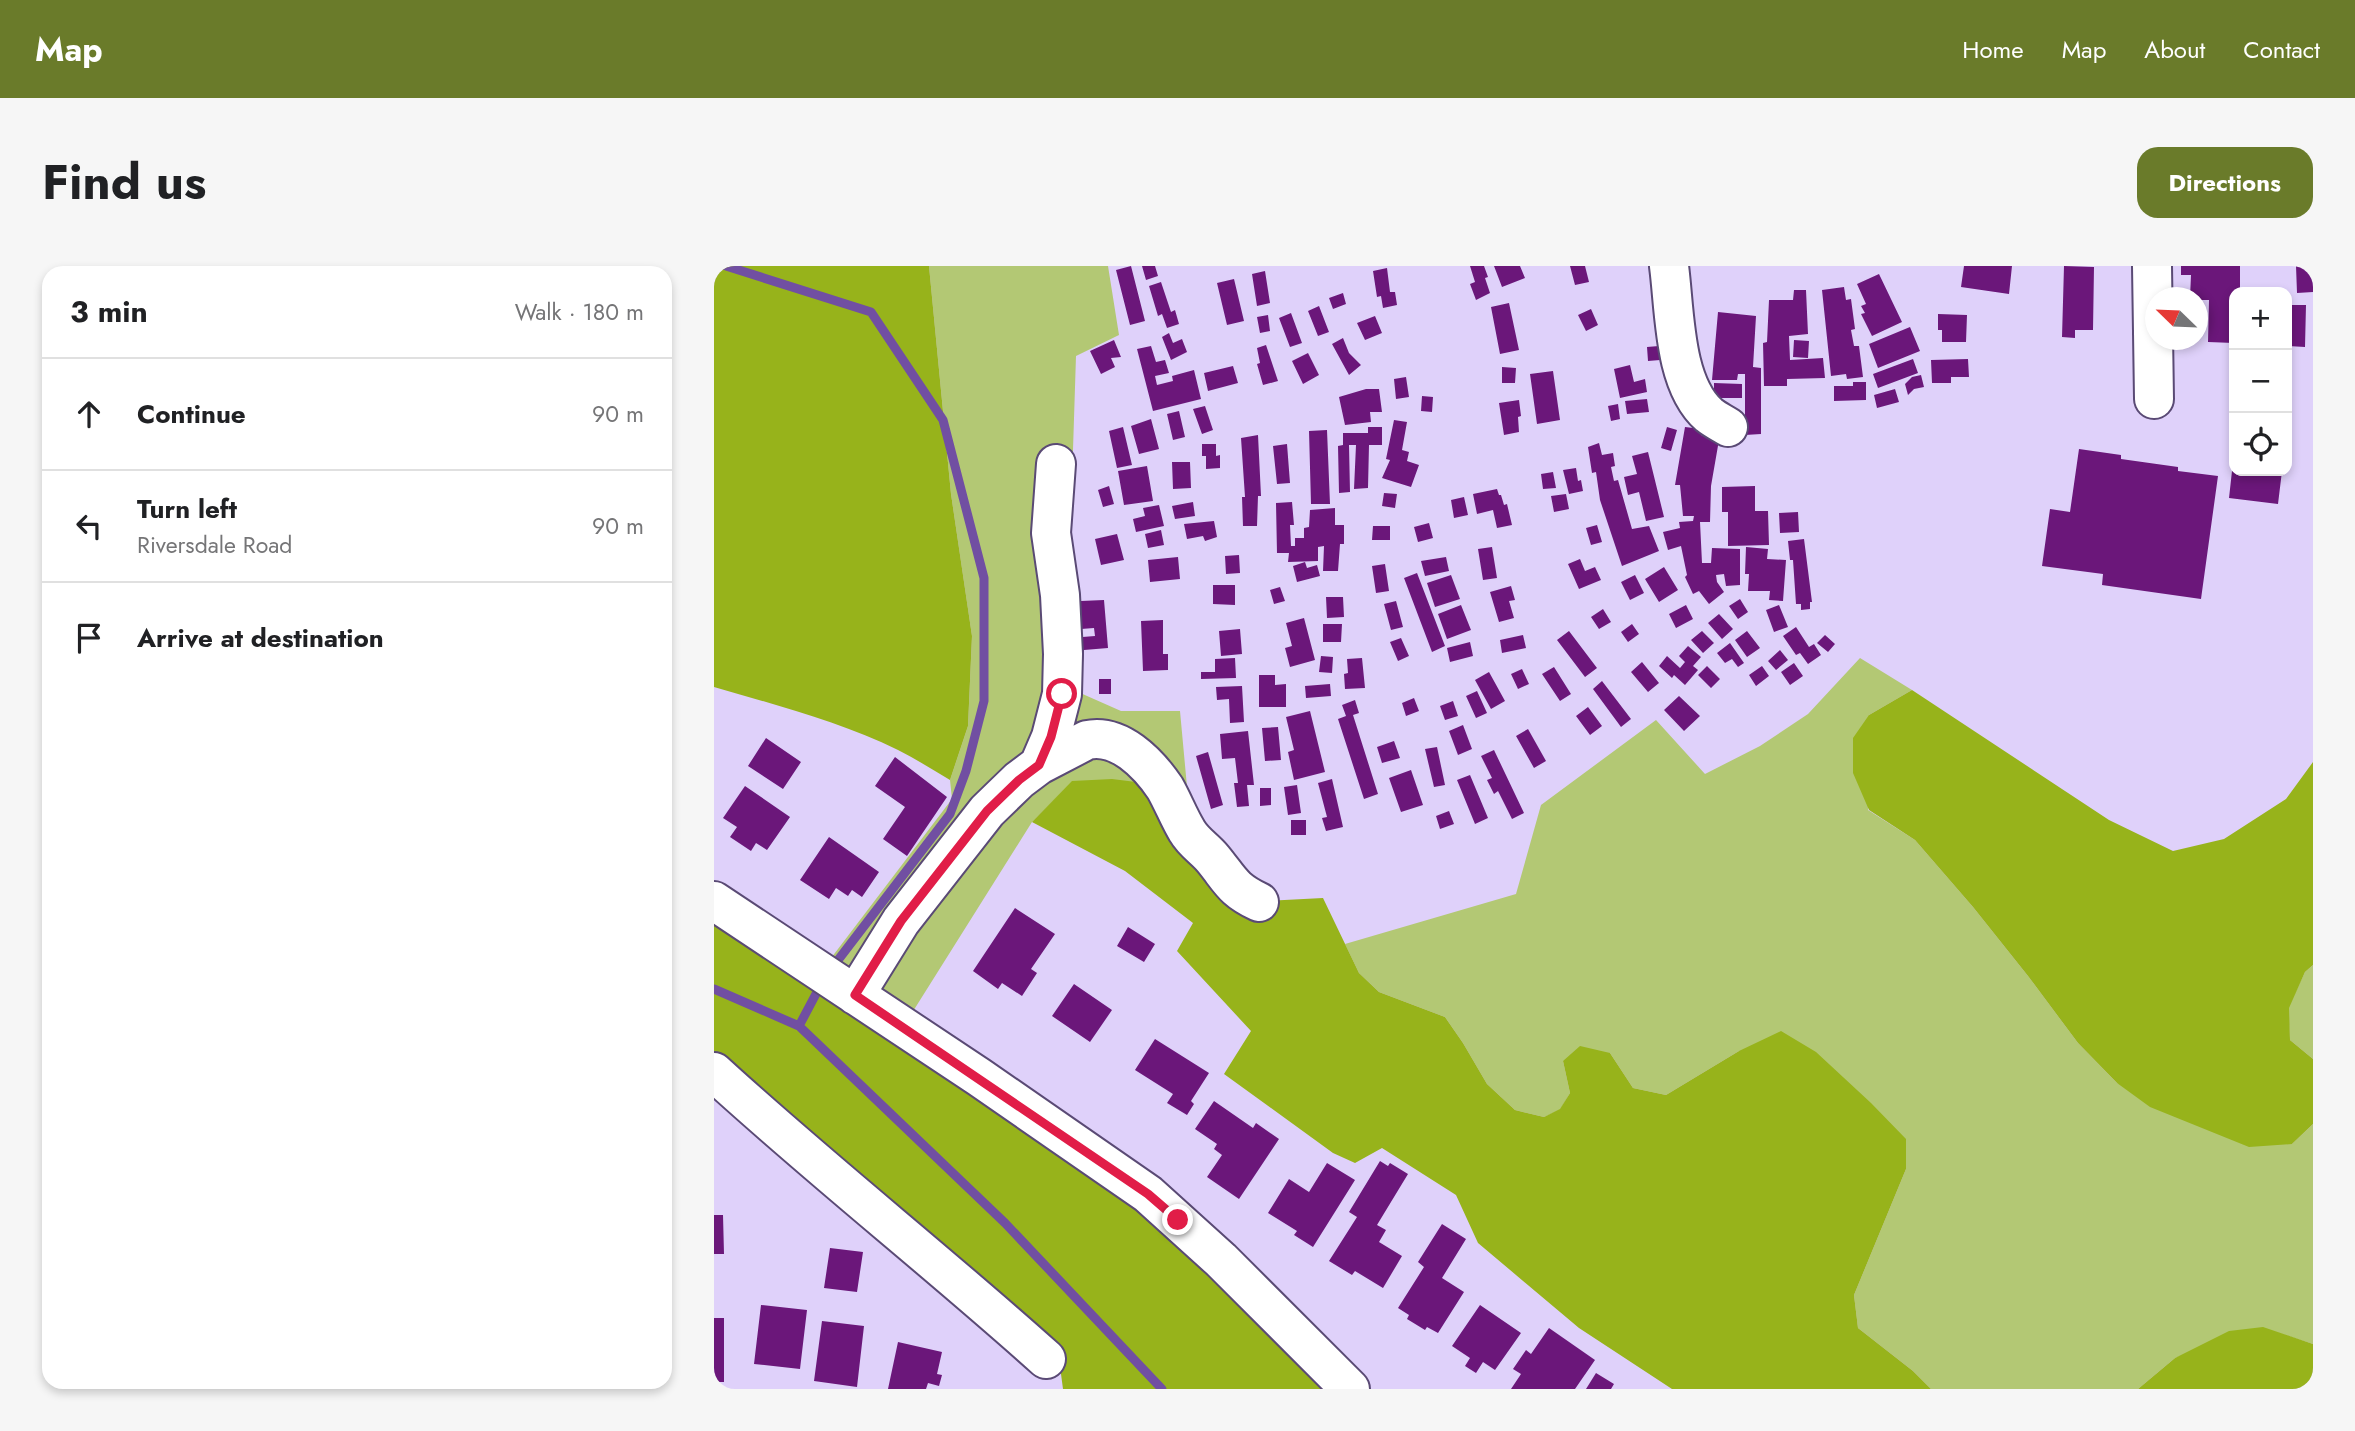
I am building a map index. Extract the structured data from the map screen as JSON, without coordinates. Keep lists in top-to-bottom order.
{
  "north": "top left",
  "page": {
    "header": "Map",
    "nav": [
      "Home",
      "Map",
      "About",
      "Contact"
    ],
    "title": "Find us",
    "buttons": "Directions",
    "heading": ["3 min", "Walk · 180 m"],
    "map_buttons": ["+", "−"],
    "list": [
      ["Continue", "90 m"],
      ["Turn left", "Riversdale Road", "90 m"],
      "Arrive at destination"
    ]
  }
}
